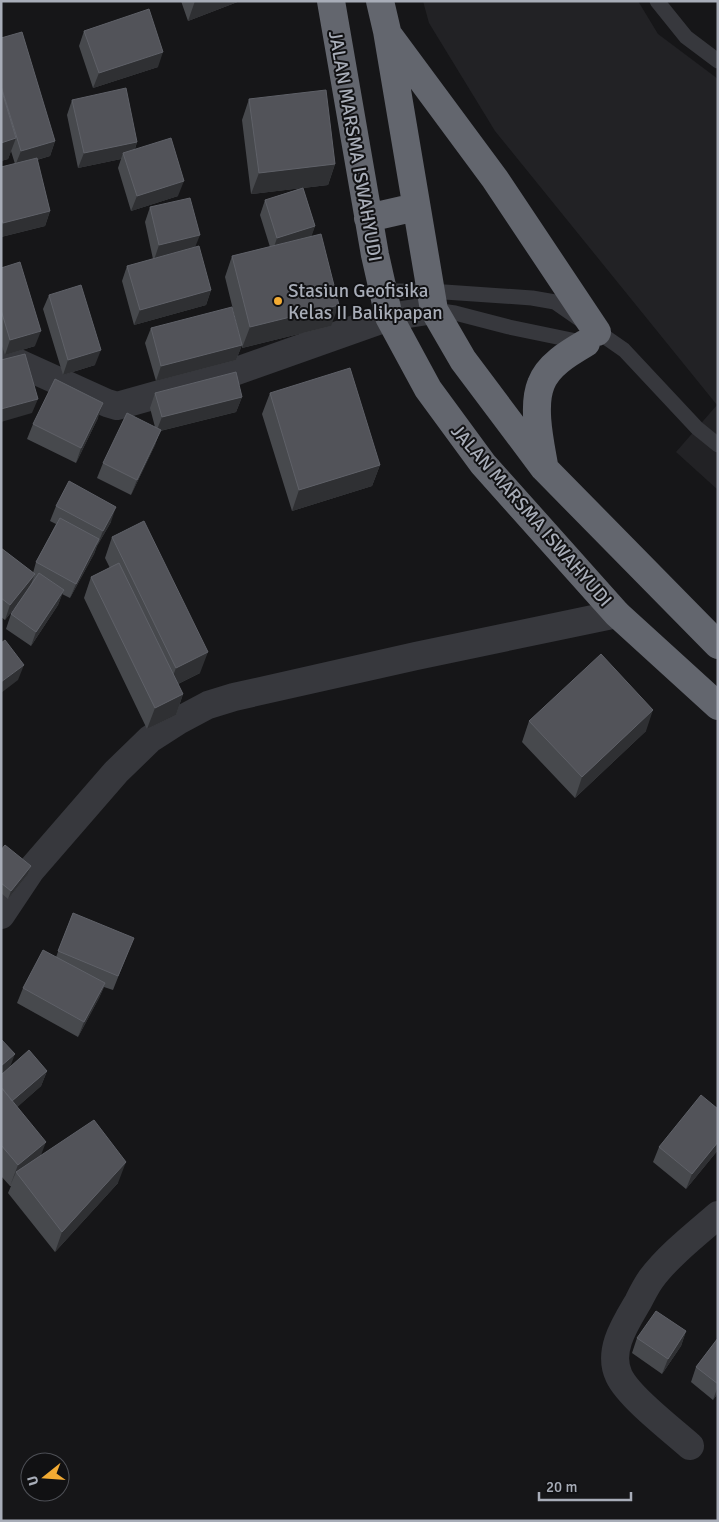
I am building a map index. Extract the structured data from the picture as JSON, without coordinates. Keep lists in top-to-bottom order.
{
  "streets": {
    "highway": ["JALAN MARSMA ISWAHYUDI"]
  },
  "places": ["Stasiun Geofisika Kelas II Balikpapan"],
  "scale_bar": "20 m",
  "north": "left"
}
